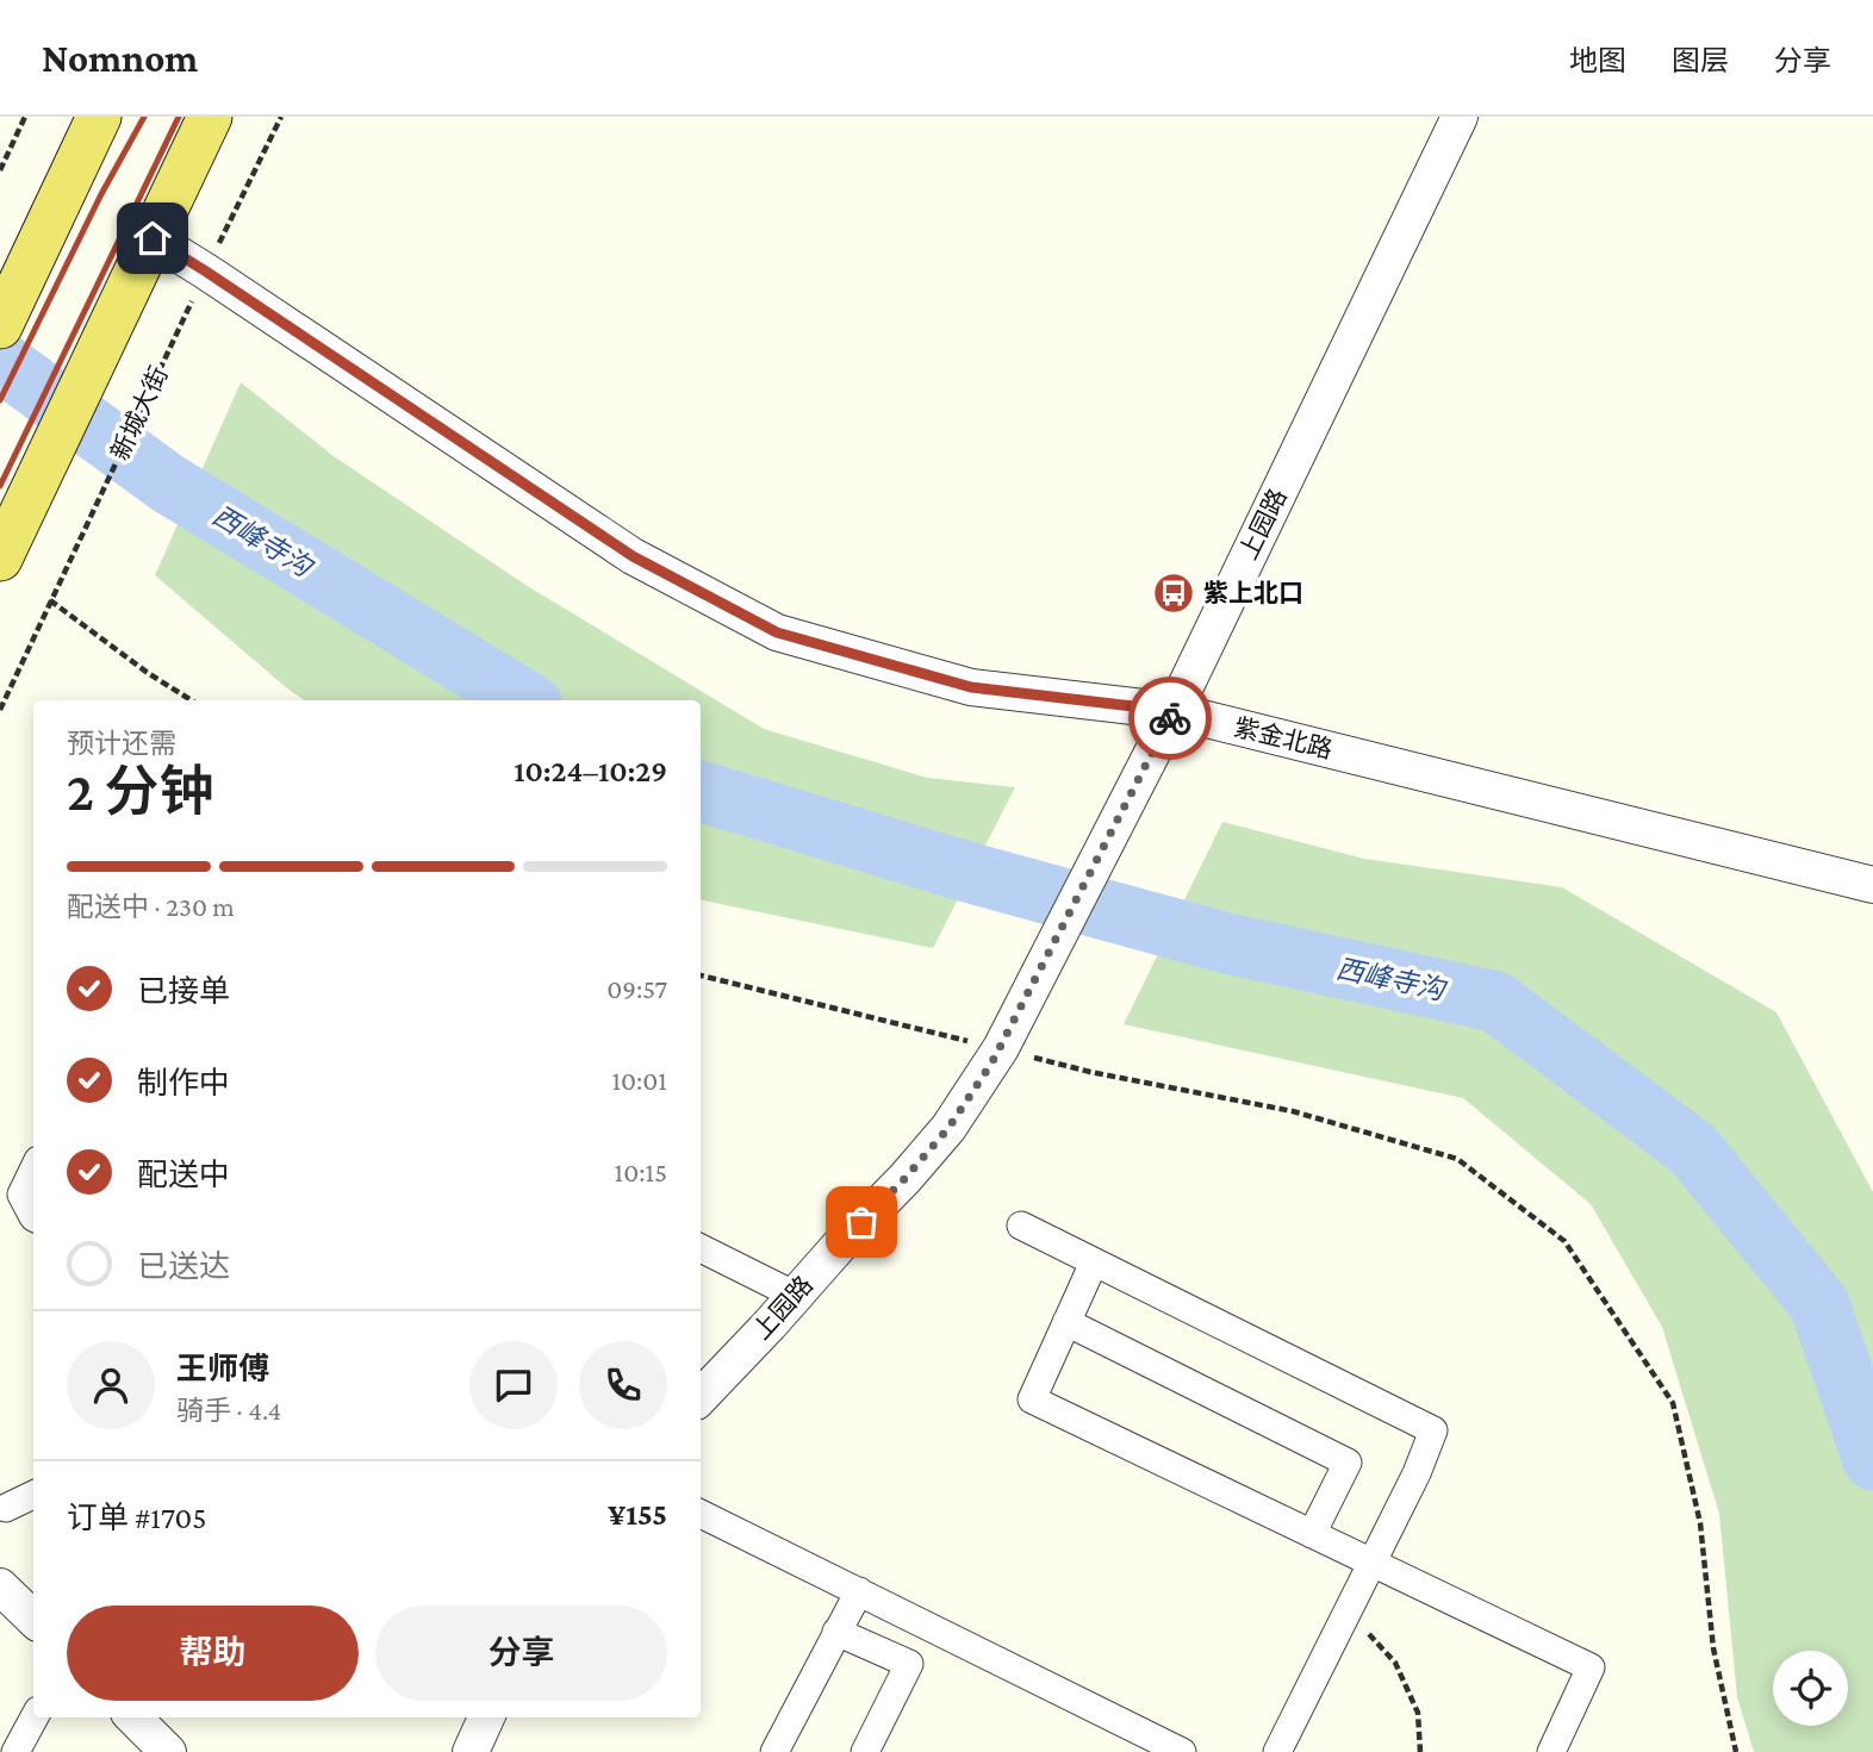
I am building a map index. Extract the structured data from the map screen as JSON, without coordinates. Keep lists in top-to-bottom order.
{
  "streets": {
    "street": ["上园路", "紫金北路"],
    "path": ["新城大街"]
  },
  "crossings": [
    ["新城大街", "紫金北路"],
    ["上园路", "紫金北路"]
  ],
  "water": ["西峰寺沟"],
  "places": {
    "bus stop": ["紫上北口"]
  },
  "page": {
    "header": "Nomnom",
    "nav": ["地图", "图层", "分享"],
    "heading": ["2 分钟", "预计还需", "10:24–10:29"],
    "panel": [
      "王师傅",
      "骑手 · 4.4",
      "订单 #1705",
      "¥155"
    ],
    "bar": "配送中 · 230 m",
    "list": [
      ["已接单", "09:57"],
      ["制作中", "10:01"],
      ["配送中", "10:15"],
      "已送达"
    ],
    "buttons": ["帮助", "分享"]
  }
}
